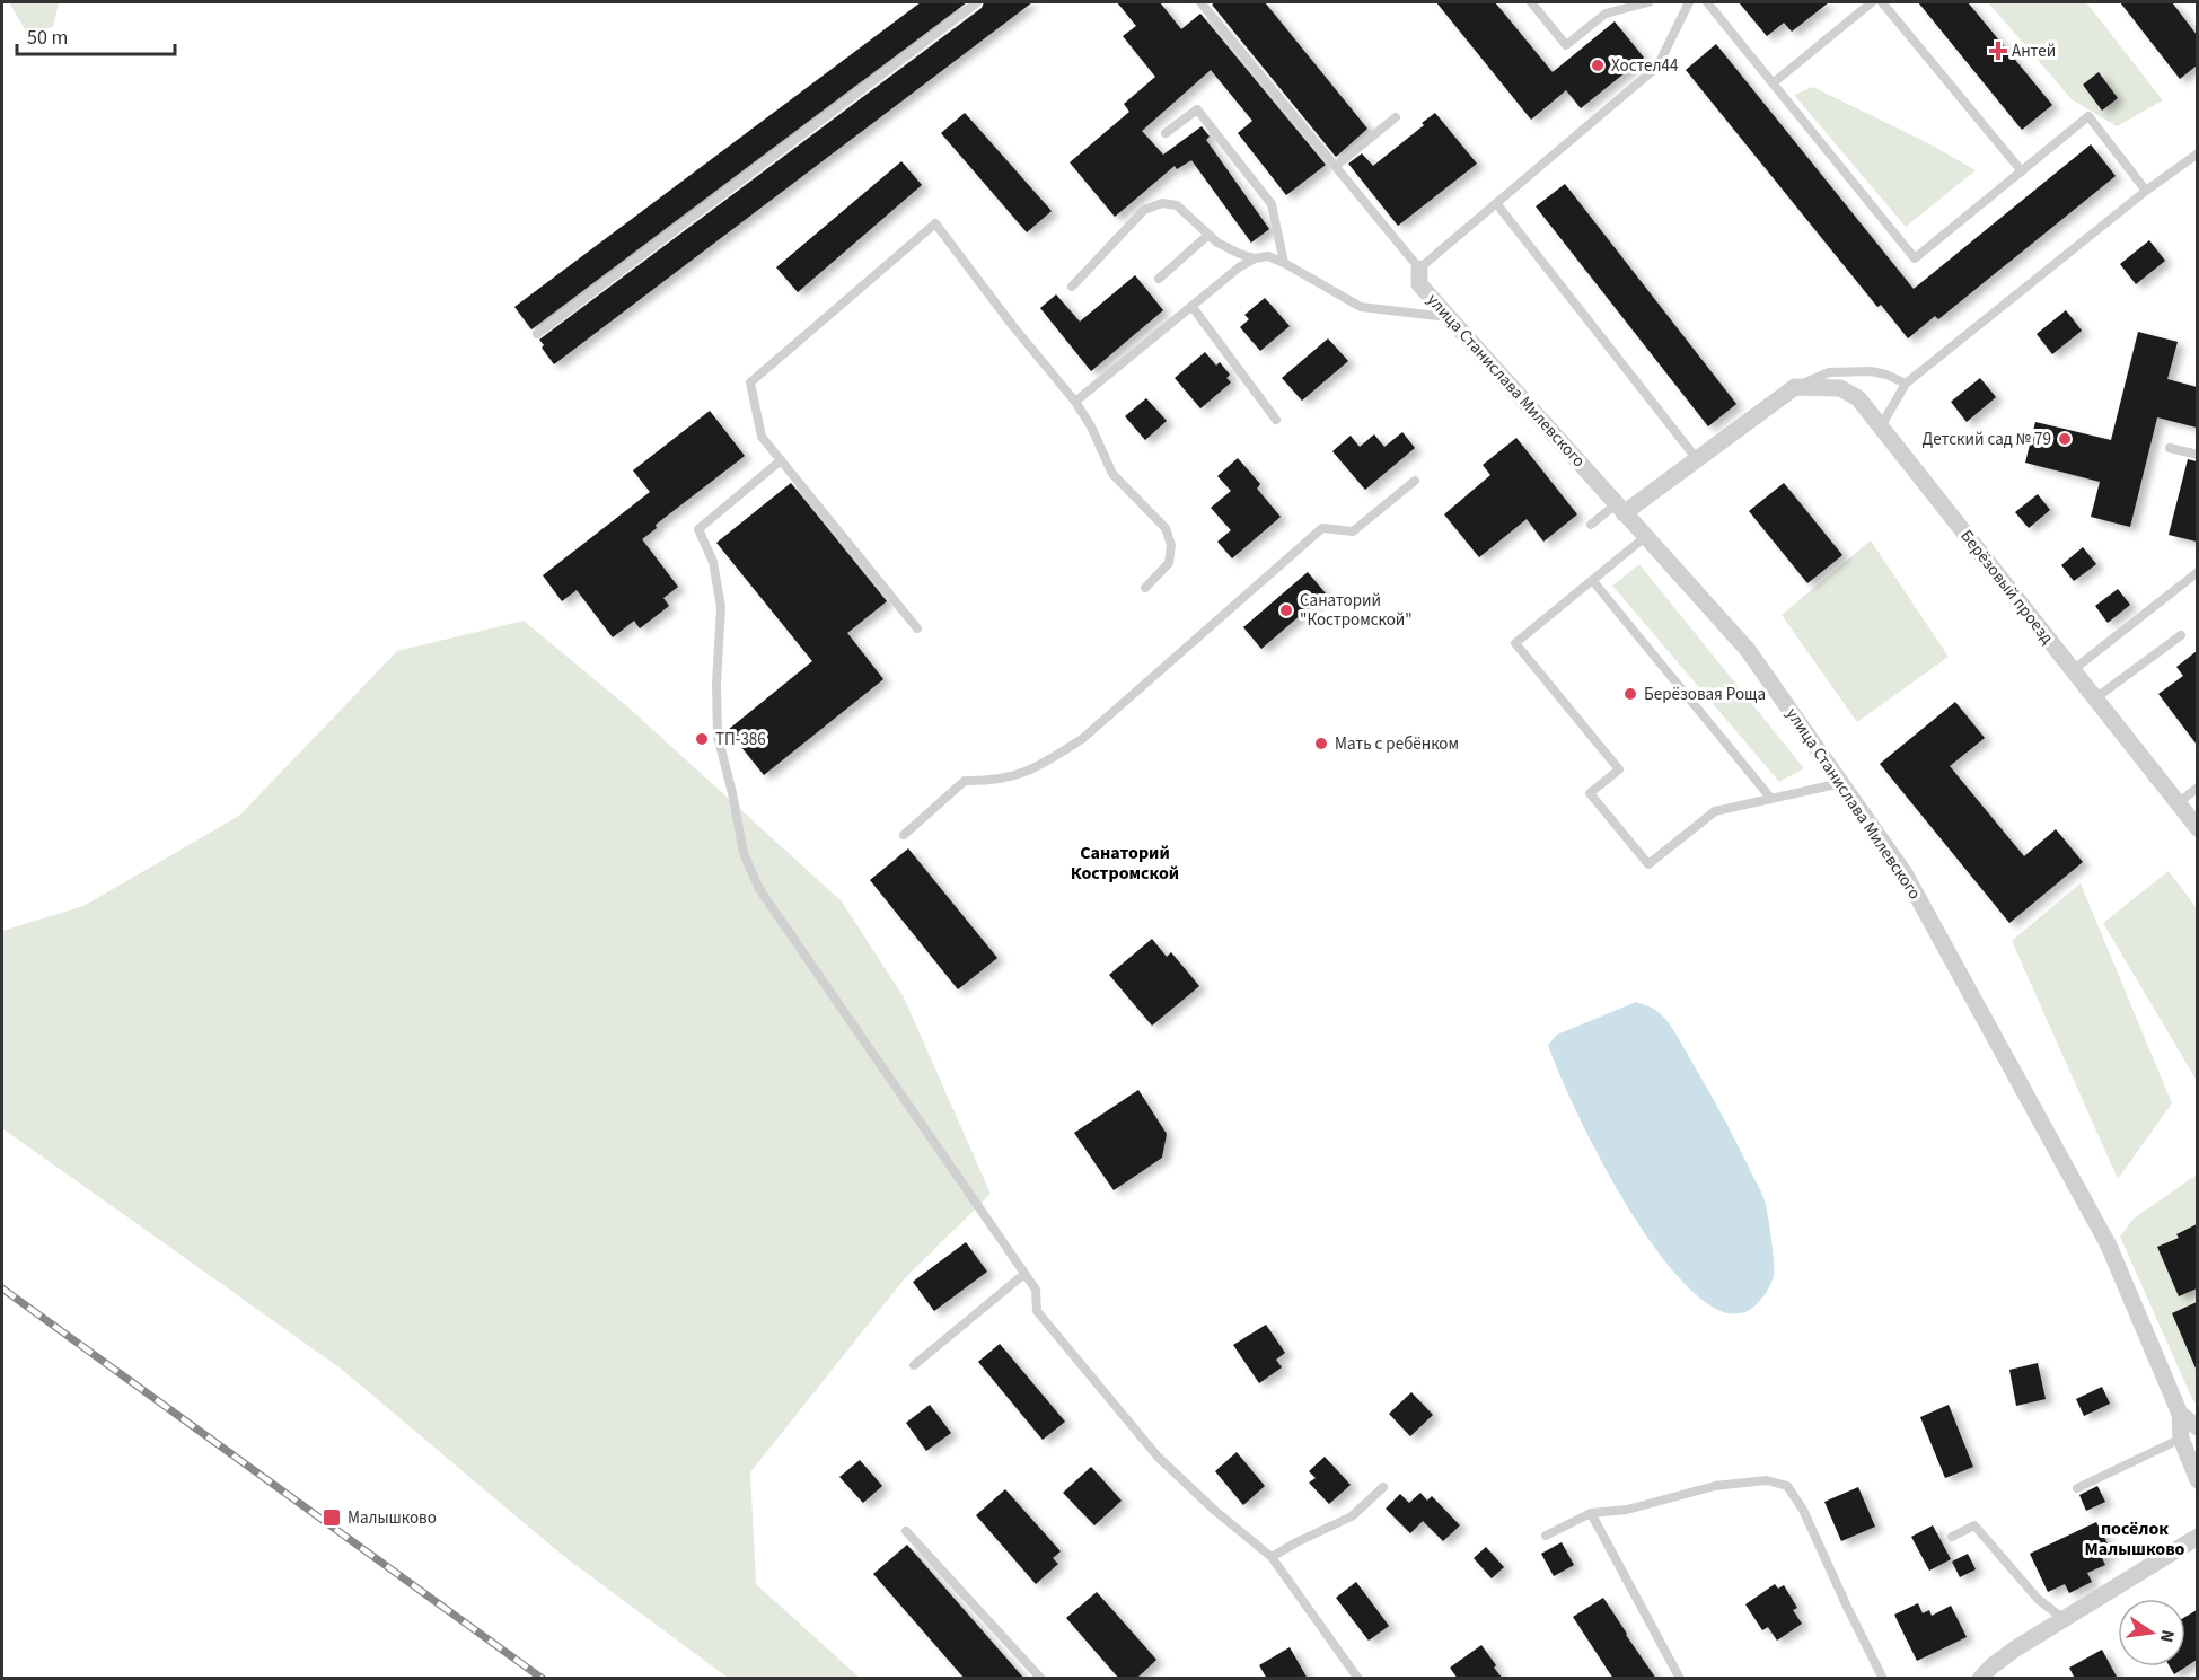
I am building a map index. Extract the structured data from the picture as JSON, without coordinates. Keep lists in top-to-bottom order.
{
  "streets": {
    "street": ["улица Станислава Милевского", "Берёзовый проезд"]
  },
  "districts": ["Санаторий Костромской", "посёлок Малышково"],
  "places": {
    "health": ["Антей"],
    "other": [
      "Хостел44",
      "Детский сад № 79",
      "Санаторий \"Костромской\"",
      "Берёзовая Роща",
      "ТП-386",
      "Мать с ребёнком"
    ],
    "transit": ["Малышково"]
  },
  "scale_bar": "50 m",
  "north": "right"
}
